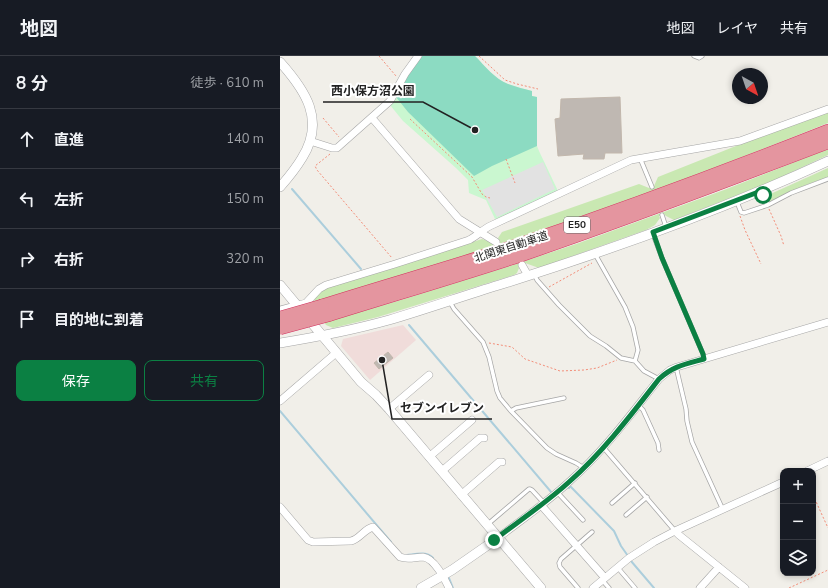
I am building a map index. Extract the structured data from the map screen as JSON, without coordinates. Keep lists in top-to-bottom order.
{
  "streets": {
    "highway": ["E50", "北関東自動車道"]
  },
  "places": ["西小保方沼公園", "セブンイレブン"],
  "north": "bottom right",
  "page": {
    "header": "地図",
    "nav": ["地図", "レイヤ", "共有"],
    "heading": ["8 分", "徒歩 · 610 m"],
    "list": [
      ["直進", "140 m"],
      ["左折", "150 m"],
      ["右折", "320 m"],
      "目的地に到着"
    ],
    "buttons": ["保存", "共有"],
    "map_buttons": ["+", "−"]
  }
}
